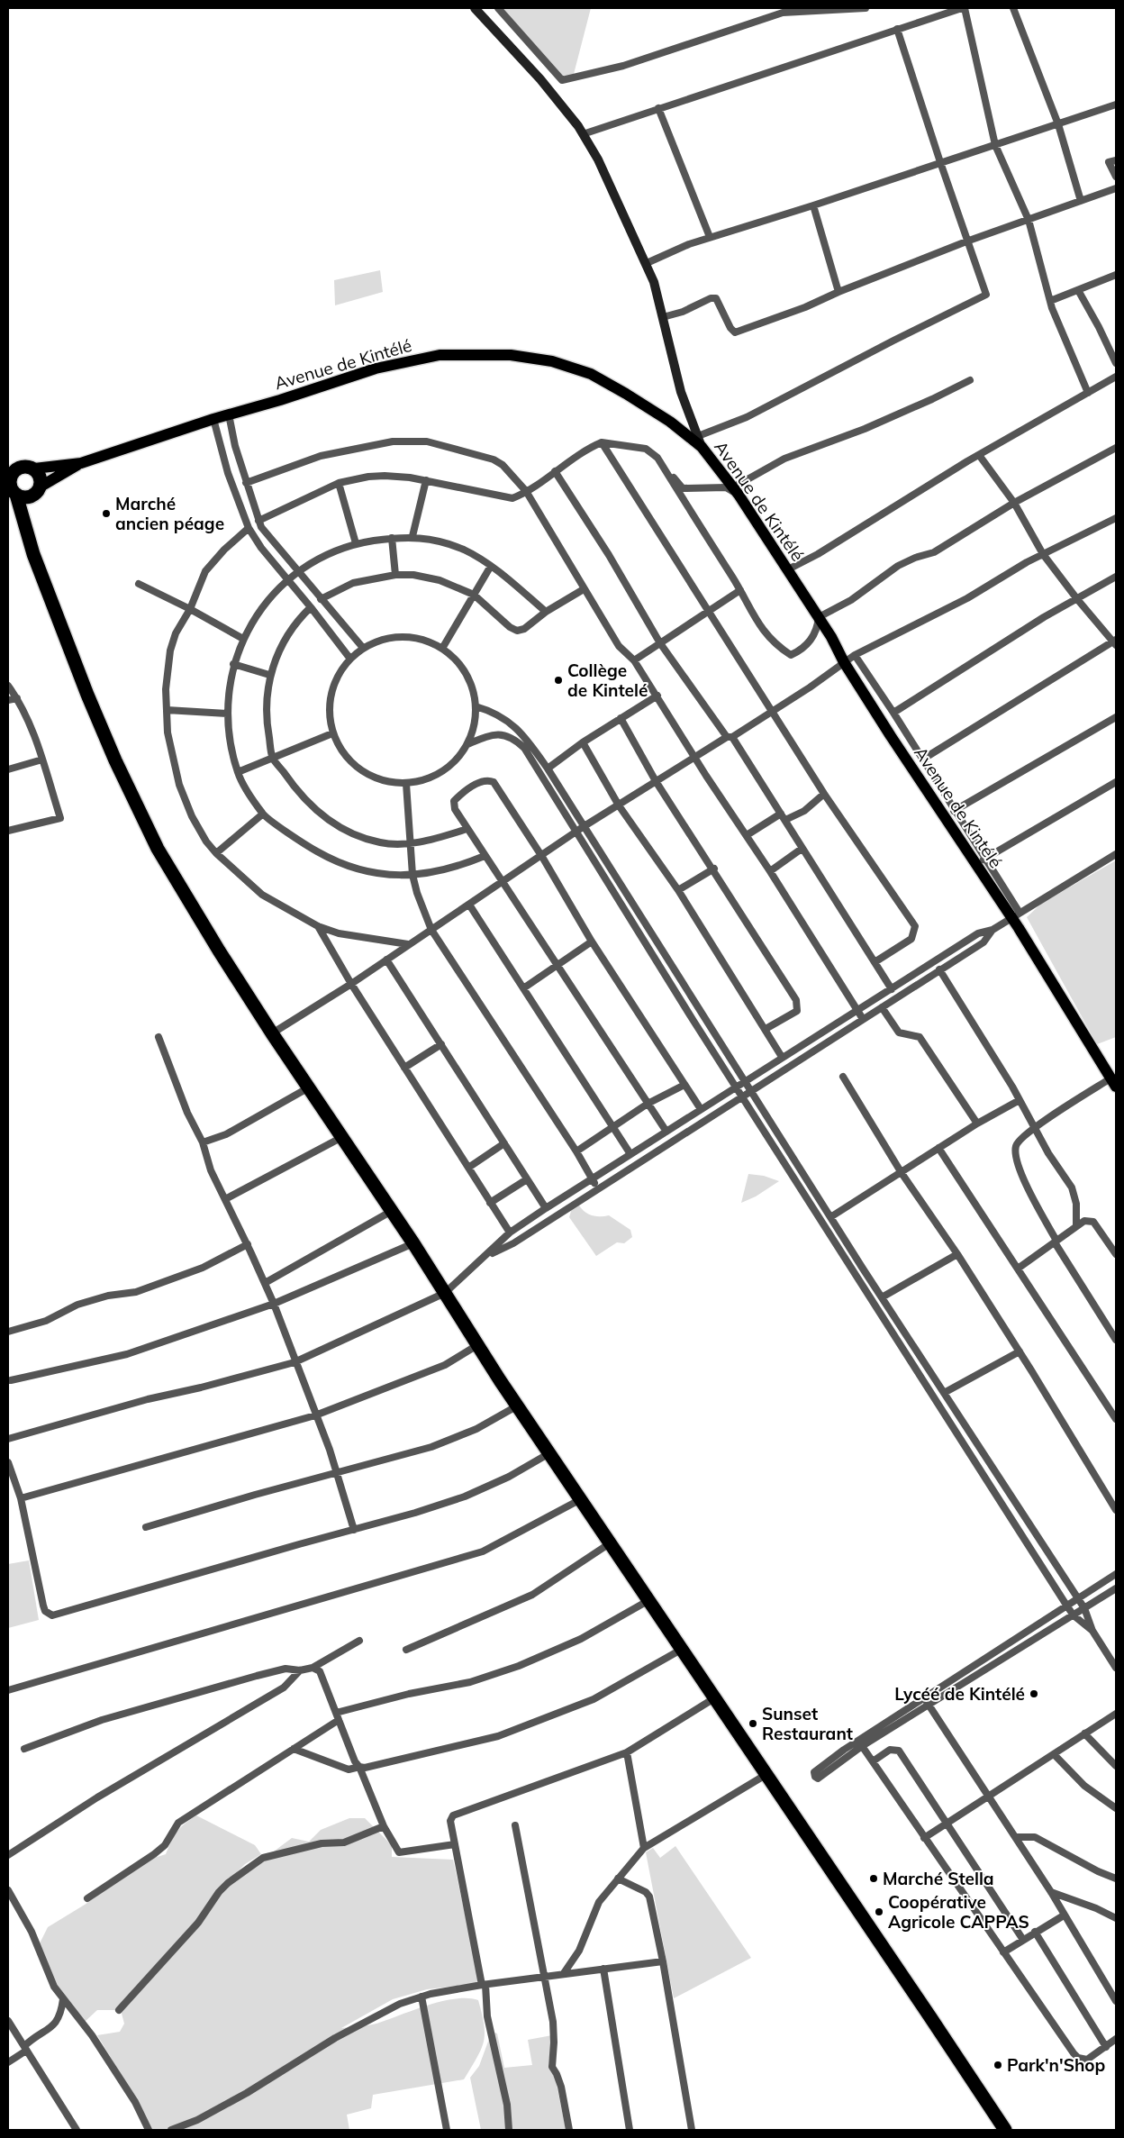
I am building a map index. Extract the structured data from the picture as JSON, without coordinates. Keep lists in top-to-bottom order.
{
  "streets": {
    "main road": ["Avenue de Kintélé"]
  },
  "places": [
    "Marché ancien péage",
    "Collège de Kintelé",
    "Lycéé de Kintélé",
    "Sunset Restaurant",
    "Marché Stella",
    "Coopérative Agricole CAPPAS",
    "Park'n'Shop"
  ]
}
